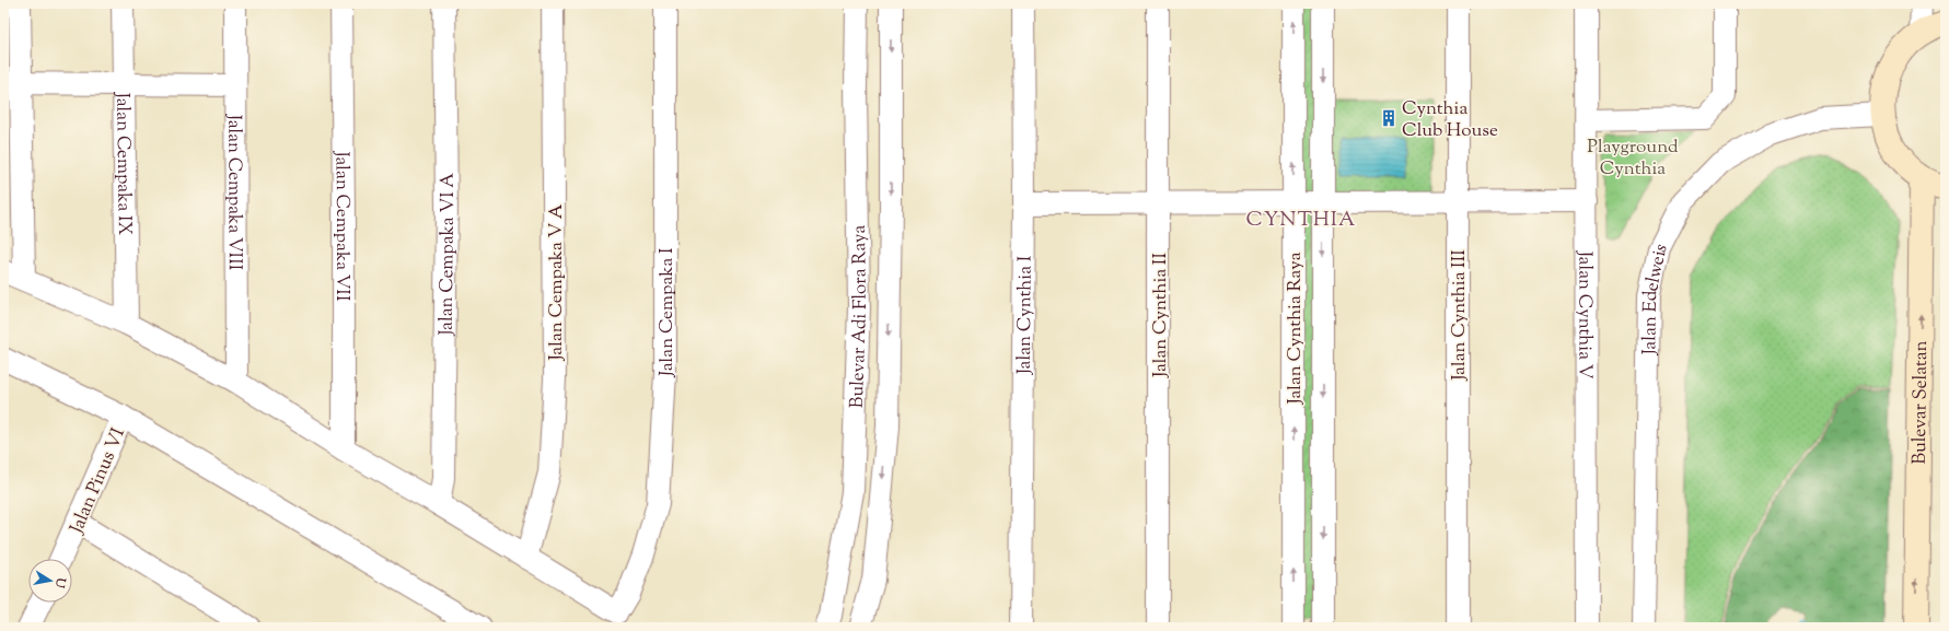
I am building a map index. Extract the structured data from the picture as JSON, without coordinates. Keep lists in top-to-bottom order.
{
  "streets": {
    "main road": ["Bulevar Selatan"],
    "street": [
      "Jalan Cempaka IX",
      "Jalan Cempaka VIII",
      "Jalan Cempaka VII",
      "Jalan Cempaka VI A",
      "Jalan Cempaka V A",
      "Jalan Edelweis",
      "Jalan Cempaka I",
      "Jalan Cynthia II",
      "Jalan Cynthia III",
      "Jalan Cynthia V",
      "Jalan Cynthia I",
      "Bulevar Adi Flora Raya",
      "Jalan Cynthia Raya",
      "Jalan Pinus VI"
    ]
  },
  "crossings": [
    ["Jalan Cempaka V A", "Jalan Cempaka I"]
  ],
  "one_way": ["Bulevar Selatan"],
  "districts": ["CYNTHIA"],
  "parks": ["Playground Cynthia"],
  "places": {
    "building": ["Cynthia Club House"]
  },
  "north": "right"
}
